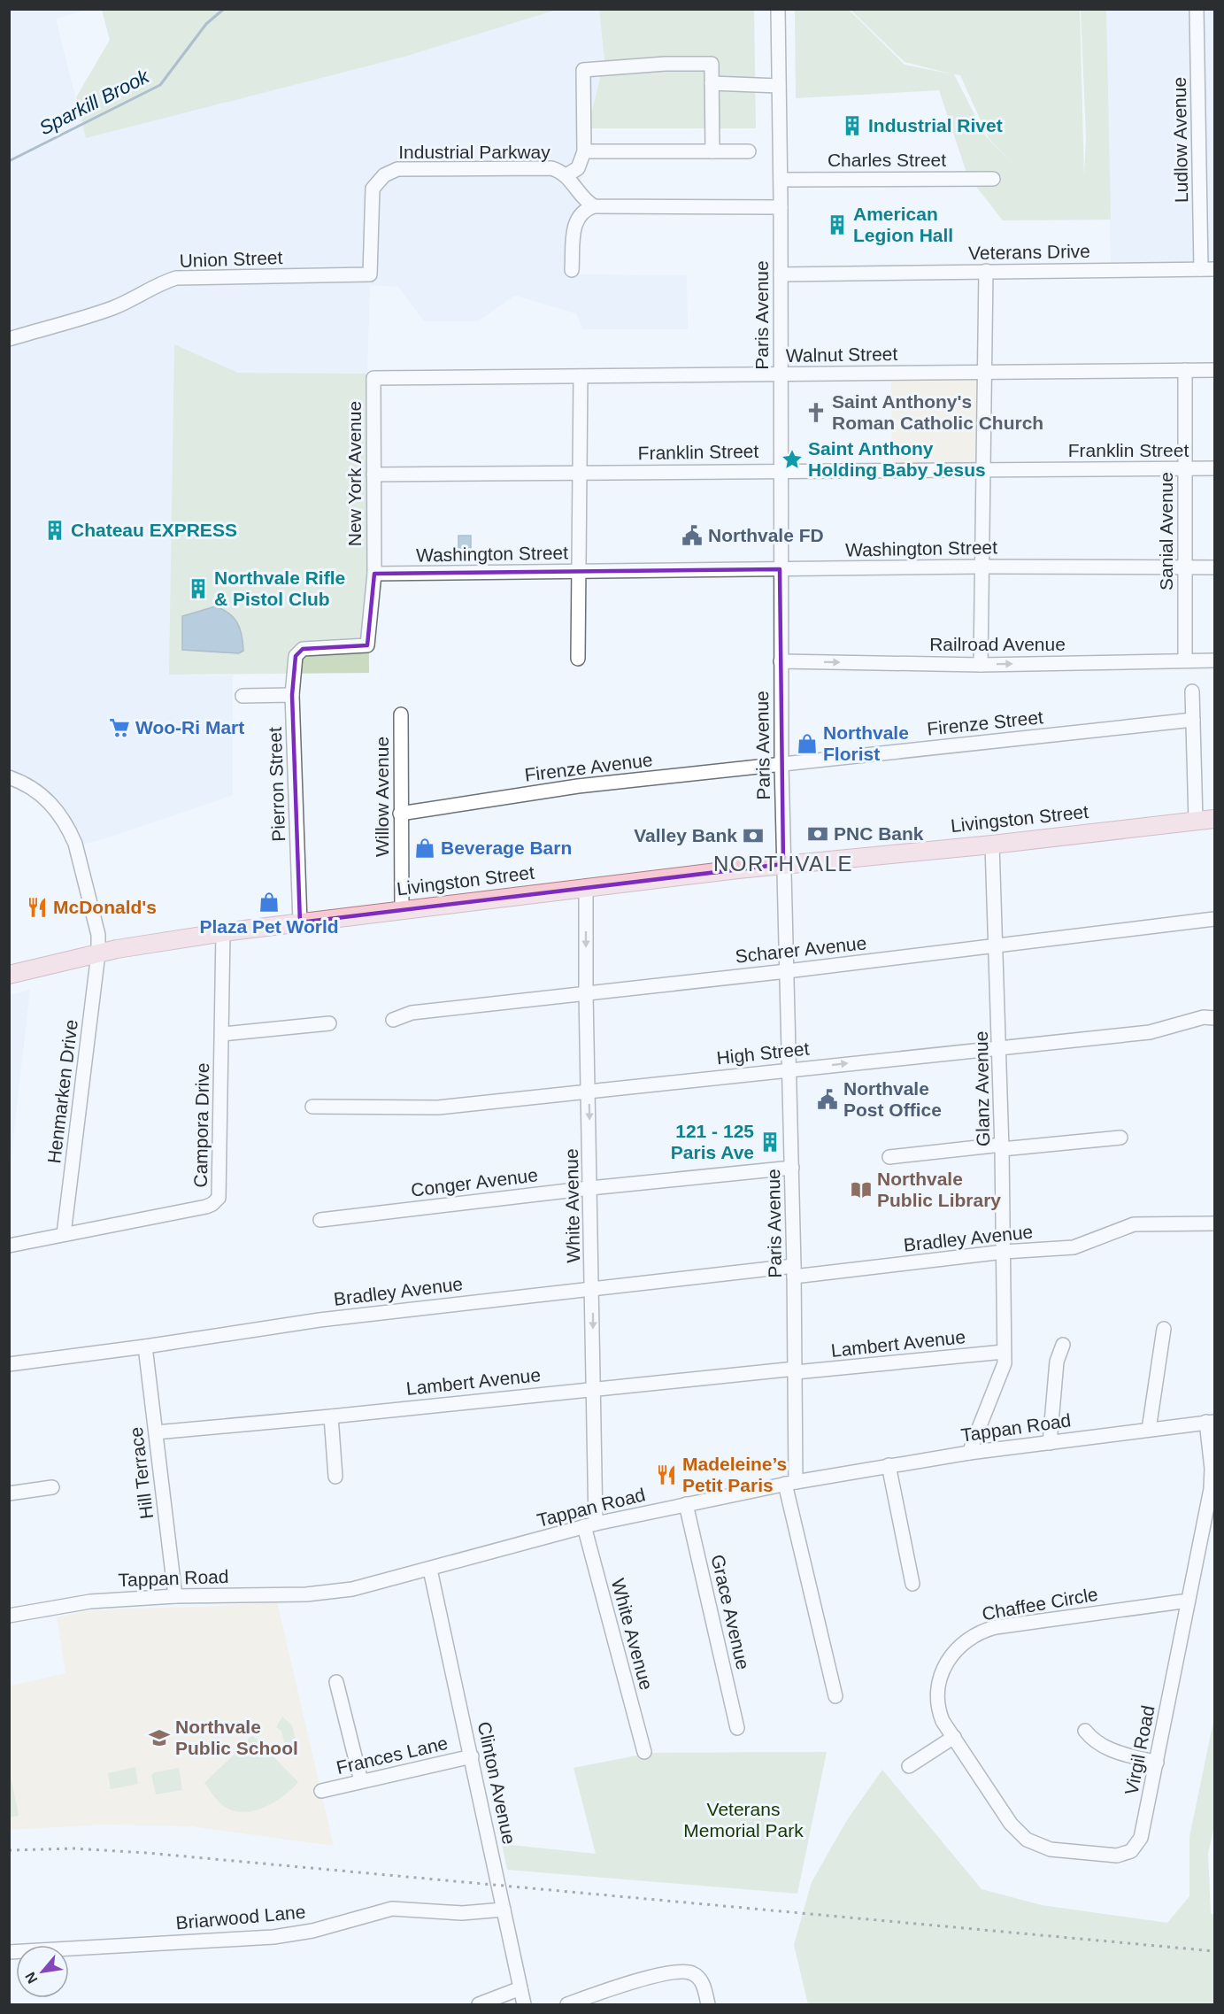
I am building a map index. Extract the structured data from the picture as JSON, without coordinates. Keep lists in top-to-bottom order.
{
  "streets": {
    "main road": ["Livingston Street"],
    "street": [
      "Ludlow Avenue",
      "Industrial Parkway",
      "Charles Street",
      "Veterans Drive",
      "Union Street",
      "Paris Avenue",
      "Walnut Street",
      "Franklin Street",
      "New York Avenue",
      "Sanial Avenue",
      "Washington Street",
      "Railroad Avenue",
      "Firenze Street",
      "Firenze Avenue",
      "Pierron Street",
      "Willow Avenue",
      "Scharer Avenue",
      "High Street",
      "Glanz Avenue",
      "Henmarken Drive",
      "Campora Drive",
      "Conger Avenue",
      "White Avenue",
      "Bradley Avenue",
      "Lambert Avenue",
      "Tappan Road",
      "Hill Terrace",
      "Chaffee Circle",
      "Grace Avenue",
      "Virgil Road",
      "Frances Lane",
      "Clinton Avenue",
      "Briarwood Lane"
    ]
  },
  "crossings": [
    ["Ludlow Avenue", "Veterans Drive"],
    ["Industrial Parkway", "Union Street"],
    ["Charles Street", "Paris Avenue"],
    ["Veterans Drive", "Paris Avenue"],
    ["Paris Avenue", "Walnut Street"],
    ["Paris Avenue", "Franklin Street"],
    ["Paris Avenue", "Washington Street"],
    ["Paris Avenue", "Railroad Avenue"],
    ["Paris Avenue", "Firenze Street"],
    ["Paris Avenue", "Firenze Avenue"],
    ["Paris Avenue", "Livingston Street"],
    ["Paris Avenue", "Scharer Avenue"],
    ["Paris Avenue", "High Street"],
    ["Paris Avenue", "Conger Avenue"],
    ["Paris Avenue", "Bradley Avenue"],
    ["Paris Avenue", "Lambert Avenue"],
    ["Paris Avenue", "Tappan Road"],
    ["Walnut Street", "New York Avenue"],
    ["Walnut Street", "Sanial Avenue"],
    ["Franklin Street", "New York Avenue"],
    ["Franklin Street", "Sanial Avenue"],
    ["New York Avenue", "Washington Street"],
    ["New York Avenue", "Pierron Street"],
    ["Sanial Avenue", "Washington Street"],
    ["Sanial Avenue", "Railroad Avenue"],
    ["Firenze Street", "Firenze Avenue"],
    ["Firenze Avenue", "Willow Avenue"],
    ["Pierron Street", "Livingston Street"],
    ["Willow Avenue", "Livingston Street"],
    ["Livingston Street", "Glanz Avenue"],
    ["Livingston Street", "Henmarken Drive"],
    ["Livingston Street", "Campora Drive"],
    ["Livingston Street", "White Avenue"],
    ["Scharer Avenue", "Glanz Avenue"],
    ["Scharer Avenue", "White Avenue"],
    ["High Street", "Glanz Avenue"],
    ["High Street", "White Avenue"],
    ["Glanz Avenue", "Bradley Avenue"],
    ["Glanz Avenue", "Lambert Avenue"],
    ["Glanz Avenue", "Tappan Road"],
    ["Henmarken Drive", "Campora Drive"],
    ["Conger Avenue", "White Avenue"],
    ["White Avenue", "Bradley Avenue"],
    ["White Avenue", "Lambert Avenue"],
    ["White Avenue", "Tappan Road"],
    ["Bradley Avenue", "Hill Terrace"],
    ["Lambert Avenue", "Hill Terrace"],
    ["Tappan Road", "Hill Terrace"],
    ["Tappan Road", "Grace Avenue"],
    ["Tappan Road", "Virgil Road"],
    ["Tappan Road", "Clinton Avenue"],
    ["Chaffee Circle", "Virgil Road"],
    ["Frances Lane", "Clinton Avenue"],
    ["Clinton Avenue", "Briarwood Lane"]
  ],
  "one_way": ["Railroad Avenue"],
  "districts": ["NORTHVALE"],
  "water": ["Sparkill Brook"],
  "parks": ["Veterans Memorial Park"],
  "places": {
    "building": [
      "Industrial Rivet",
      "American Legion Hall",
      "Chateau EXPRESS",
      "Northvale Rifle & Pistol Club",
      "121 - 125 Paris Ave"
    ],
    "church": ["Saint Anthony's Roman Catholic Church"],
    "place": ["Saint Anthony Holding Baby Jesus"],
    "public building": ["Northvale FD", "Northvale Post Office"],
    "supermarket": ["Woo-Ri Mart"],
    "shop": ["Northvale Florist", "Beverage Barn", "Plaza Pet World"],
    "bank": ["PNC Bank", "Valley Bank"],
    "restaurant": ["McDonald's", "Madeleine’s Petit Paris"],
    "library": ["Northvale Public Library"],
    "school or university": ["Northvale Public School"]
  },
  "north": "bottom left"
}
